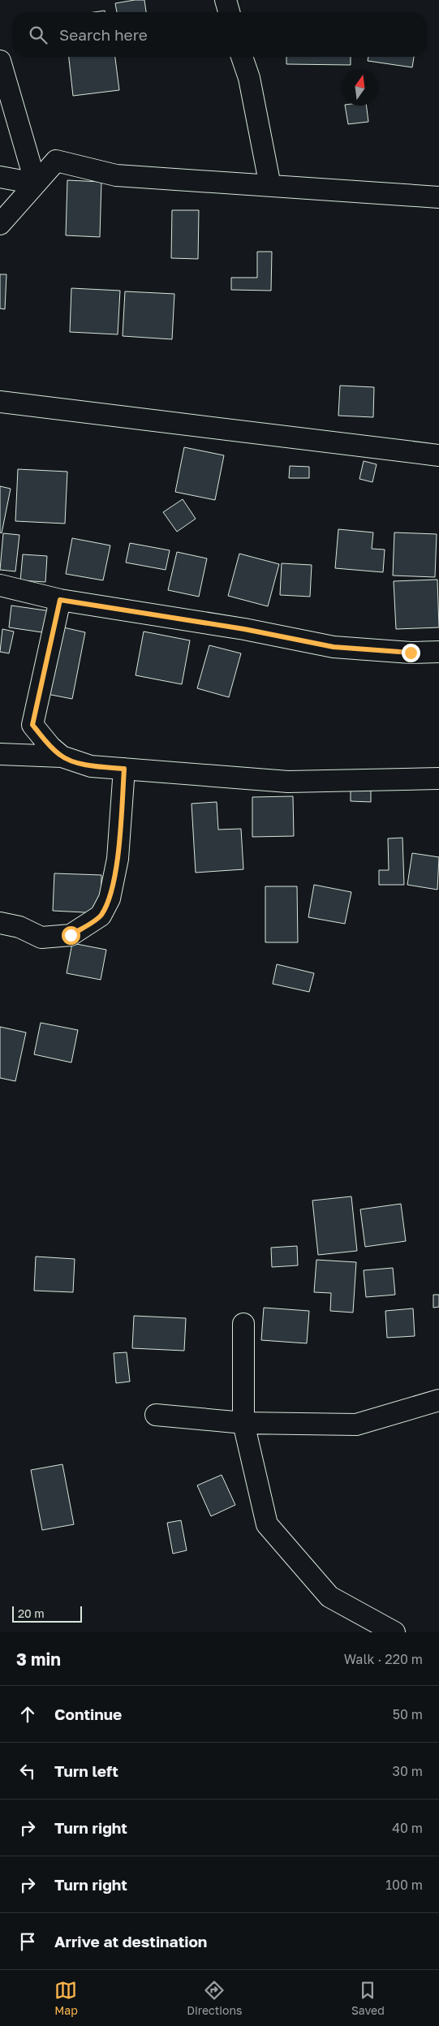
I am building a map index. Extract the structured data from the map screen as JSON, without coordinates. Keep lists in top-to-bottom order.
{
  "scale_bar": "20 m",
  "north": "top",
  "page": {
    "search": "Search here",
    "scale": "20 m",
    "heading": ["3 min", "Walk · 220 m"],
    "list": [
      ["Continue", "50 m"],
      ["Turn left", "30 m"],
      ["Turn right", "40 m"],
      ["Turn right", "100 m"],
      "Arrive at destination"
    ],
    "nav": ["Map", "Directions", "Saved"]
  }
}
